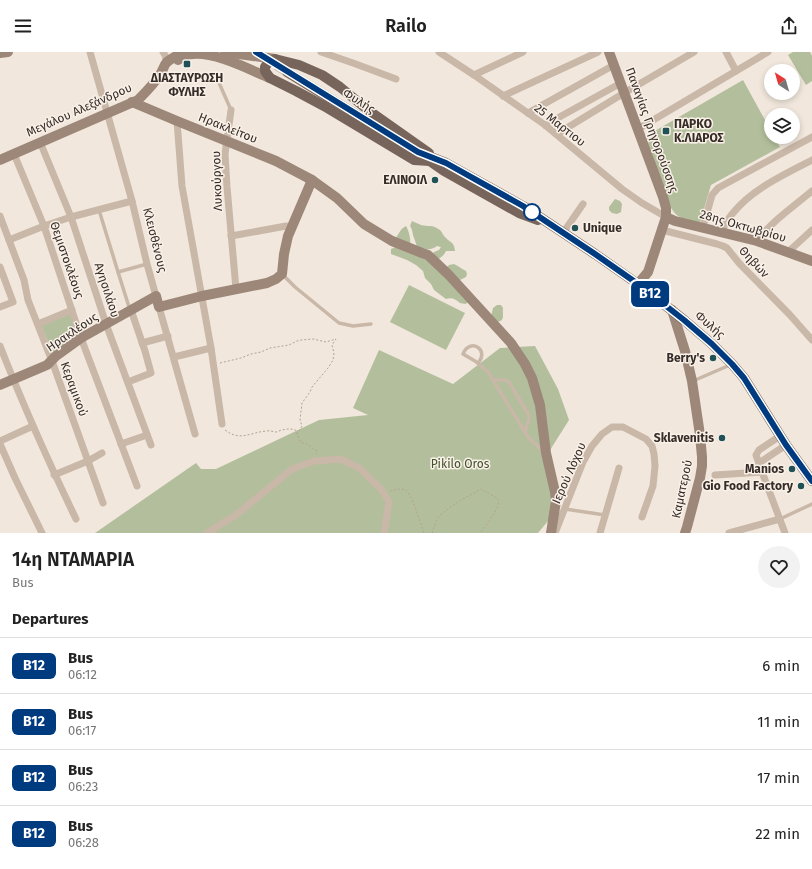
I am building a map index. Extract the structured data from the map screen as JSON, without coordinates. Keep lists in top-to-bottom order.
{
  "streets": {
    "main road": ["Φυλής"],
    "street": [
      "Μεγάλου Αλεξάνδρου",
      "25 Μαρτιου",
      "Ηρακλείτου",
      "Παναγίας Γρηγορούσσης",
      "Λυκούργου",
      "28ης Οκτωβρίου",
      "Κλεισθένους",
      "Θεμιστοκλέους",
      "Θηβών",
      "Αγησιλάου",
      "Ηρακλέους",
      "Κεραμικού",
      "Ιερού Λόχου",
      "Καματερού"
    ]
  },
  "crossings": [
    ["Φυλής", "Παναγίας Γρηγορούσσης"],
    ["Φυλής", "Καματερού"],
    ["Μεγάλου Αλεξάνδρου", "Ηρακλείτου"],
    ["Μεγάλου Αλεξάνδρου", "Κλεισθένους"],
    ["Μεγάλου Αλεξάνδρου", "Θεμιστοκλέους"],
    ["Μεγάλου Αλεξάνδρου", "Αγησιλάου"],
    ["25 Μαρτιου", "Παναγίας Γρηγορούσσης"],
    ["25 Μαρτιου", "28ης Οκτωβρίου"],
    ["Ηρακλείτου", "Λυκούργου"],
    ["Ηρακλείτου", "Ιερού Λόχου"],
    ["Παναγίας Γρηγορούσσης", "28ης Οκτωβρίου"],
    ["Παναγίας Γρηγορούσσης", "Θηβών"],
    ["Κλεισθένους", "Ηρακλέους"],
    ["Θεμιστοκλέους", "Ηρακλέους"],
    ["Αγησιλάου", "Ηρακλέους"],
    ["Ηρακλέους", "Κεραμικού"]
  ],
  "parks": ["Pikilo Oros"],
  "places": {
    "transit": ["ΔΙΑΣΤΑΥΡΩΣΗ ΦΥΛΗΣ", "ΠΑΡΚΟ Κ.ΛΙΑΡΟΣ"],
    "other": [
      "ΕΛΙΝΟΙΛ",
      "Unique",
      "Berry's",
      "Sklavenitis",
      "Manios",
      "Gio Food Factory"
    ]
  },
  "lines": ["bus line Β12"],
  "north": "top left",
  "page": {
    "header": "Railo",
    "on_map": "Β12",
    "heading": [
      ["14η ΝΤΑΜΑΡΙΑ", "Bus"],
      "Departures"
    ],
    "list": [
      {
        "mark": "Β12",
        "name": "Bus",
        "note": "06:12",
        "value": "6 min"
      },
      {
        "mark": "Β12",
        "name": "Bus",
        "note": "06:17",
        "value": "11 min"
      },
      {
        "mark": "Β12",
        "name": "Bus",
        "note": "06:23",
        "value": "17 min"
      },
      {
        "mark": "Β12",
        "name": "Bus",
        "note": "06:28",
        "value": "22 min"
      }
    ]
  }
}
